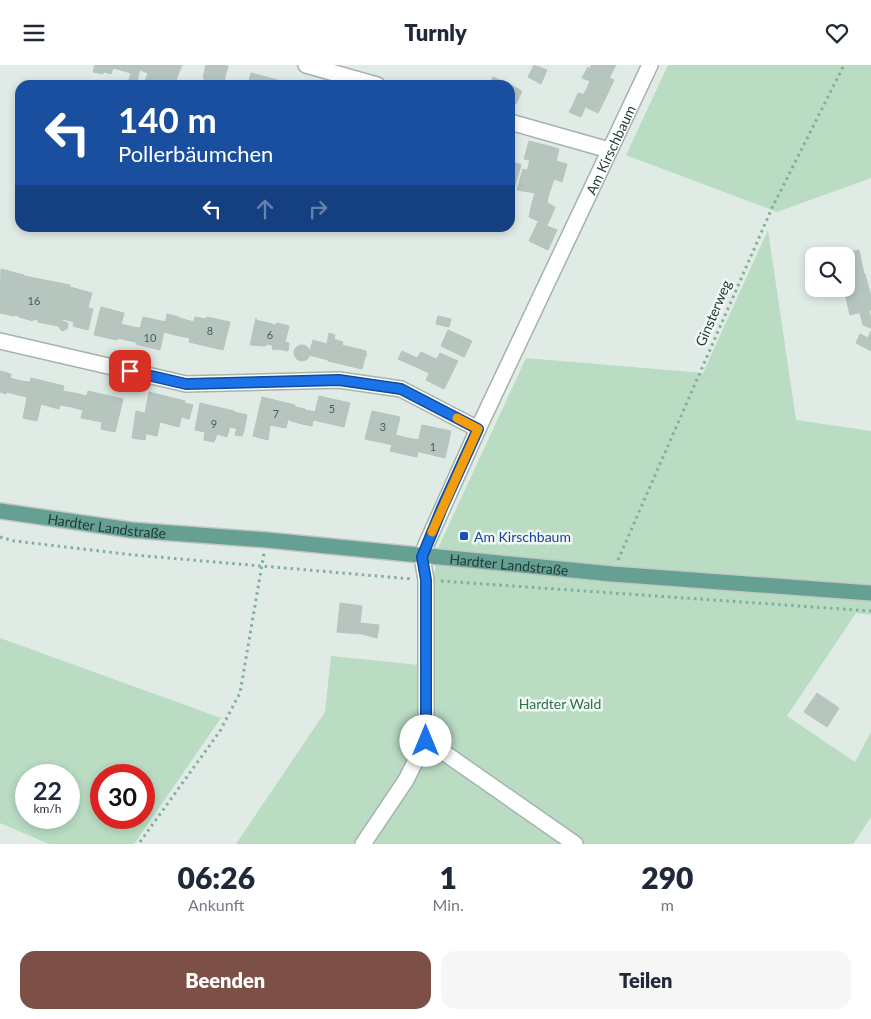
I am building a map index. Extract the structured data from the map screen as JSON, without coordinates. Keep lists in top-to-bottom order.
{
  "streets": {
    "main road": ["Hardter Landstraße"],
    "street": ["Am Kirschbaum"],
    "path": ["Ginsterweg"]
  },
  "crossings": [
    ["Am Kirschbaum", "Hardter Landstraße"],
    ["Ginsterweg", "Hardter Landstraße"]
  ],
  "parks": ["Hardter Wald"],
  "places": {
    "transit": ["Am Kirschbaum"]
  },
  "house_numbers": [
    "16",
    "8",
    "6",
    "10",
    "5",
    "7",
    "9",
    "3",
    "1"
  ],
  "page": {
    "header": "Turnly",
    "turn": ["140 m", "Pollerbäumchen"],
    "speed": "22 km/h",
    "limit": "30",
    "eta": [
      "06:26",
      "Ankunft",
      "1",
      "Min.",
      "290",
      "m"
    ],
    "buttons": ["Beenden", "Teilen"]
  }
}
